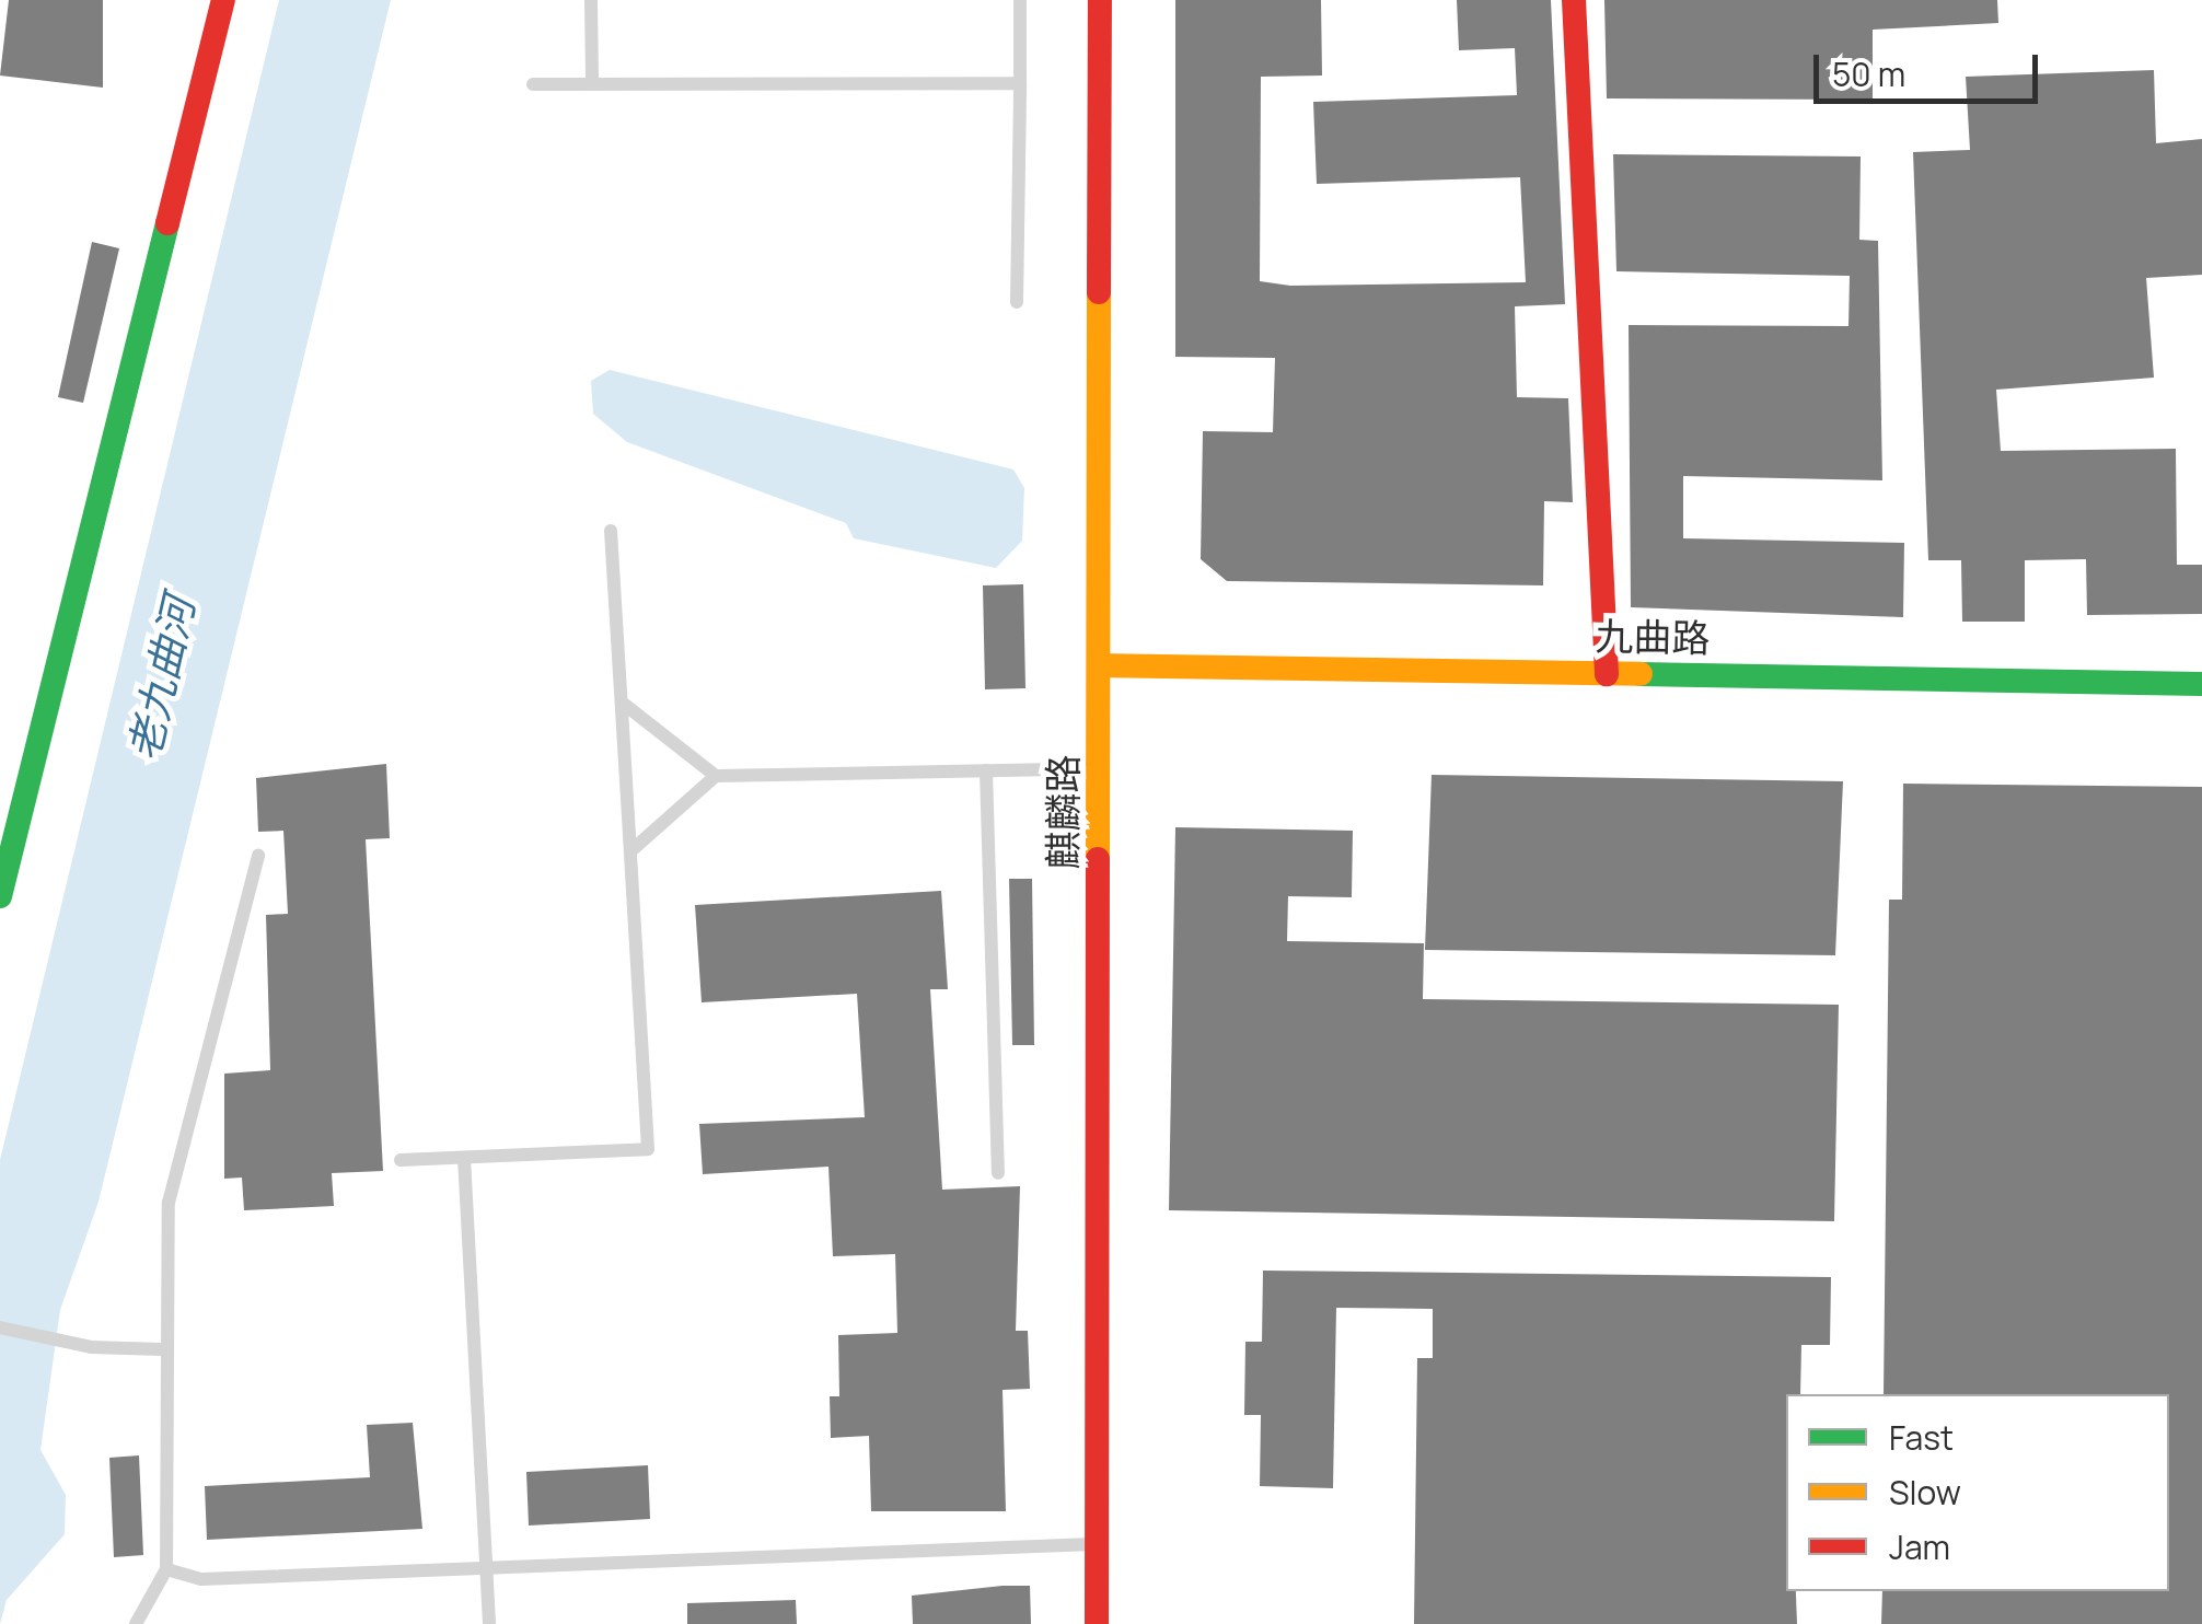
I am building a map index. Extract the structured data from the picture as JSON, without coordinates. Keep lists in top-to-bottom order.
{
  "streets": {
    "street": ["九曲路", "麒麟路"]
  },
  "crossings": [
    ["九曲路", "麒麟路"]
  ],
  "water": ["老九曲河"],
  "legend": ["Fast", "Slow", "Jam"],
  "scale_bar": "50 m"
}
